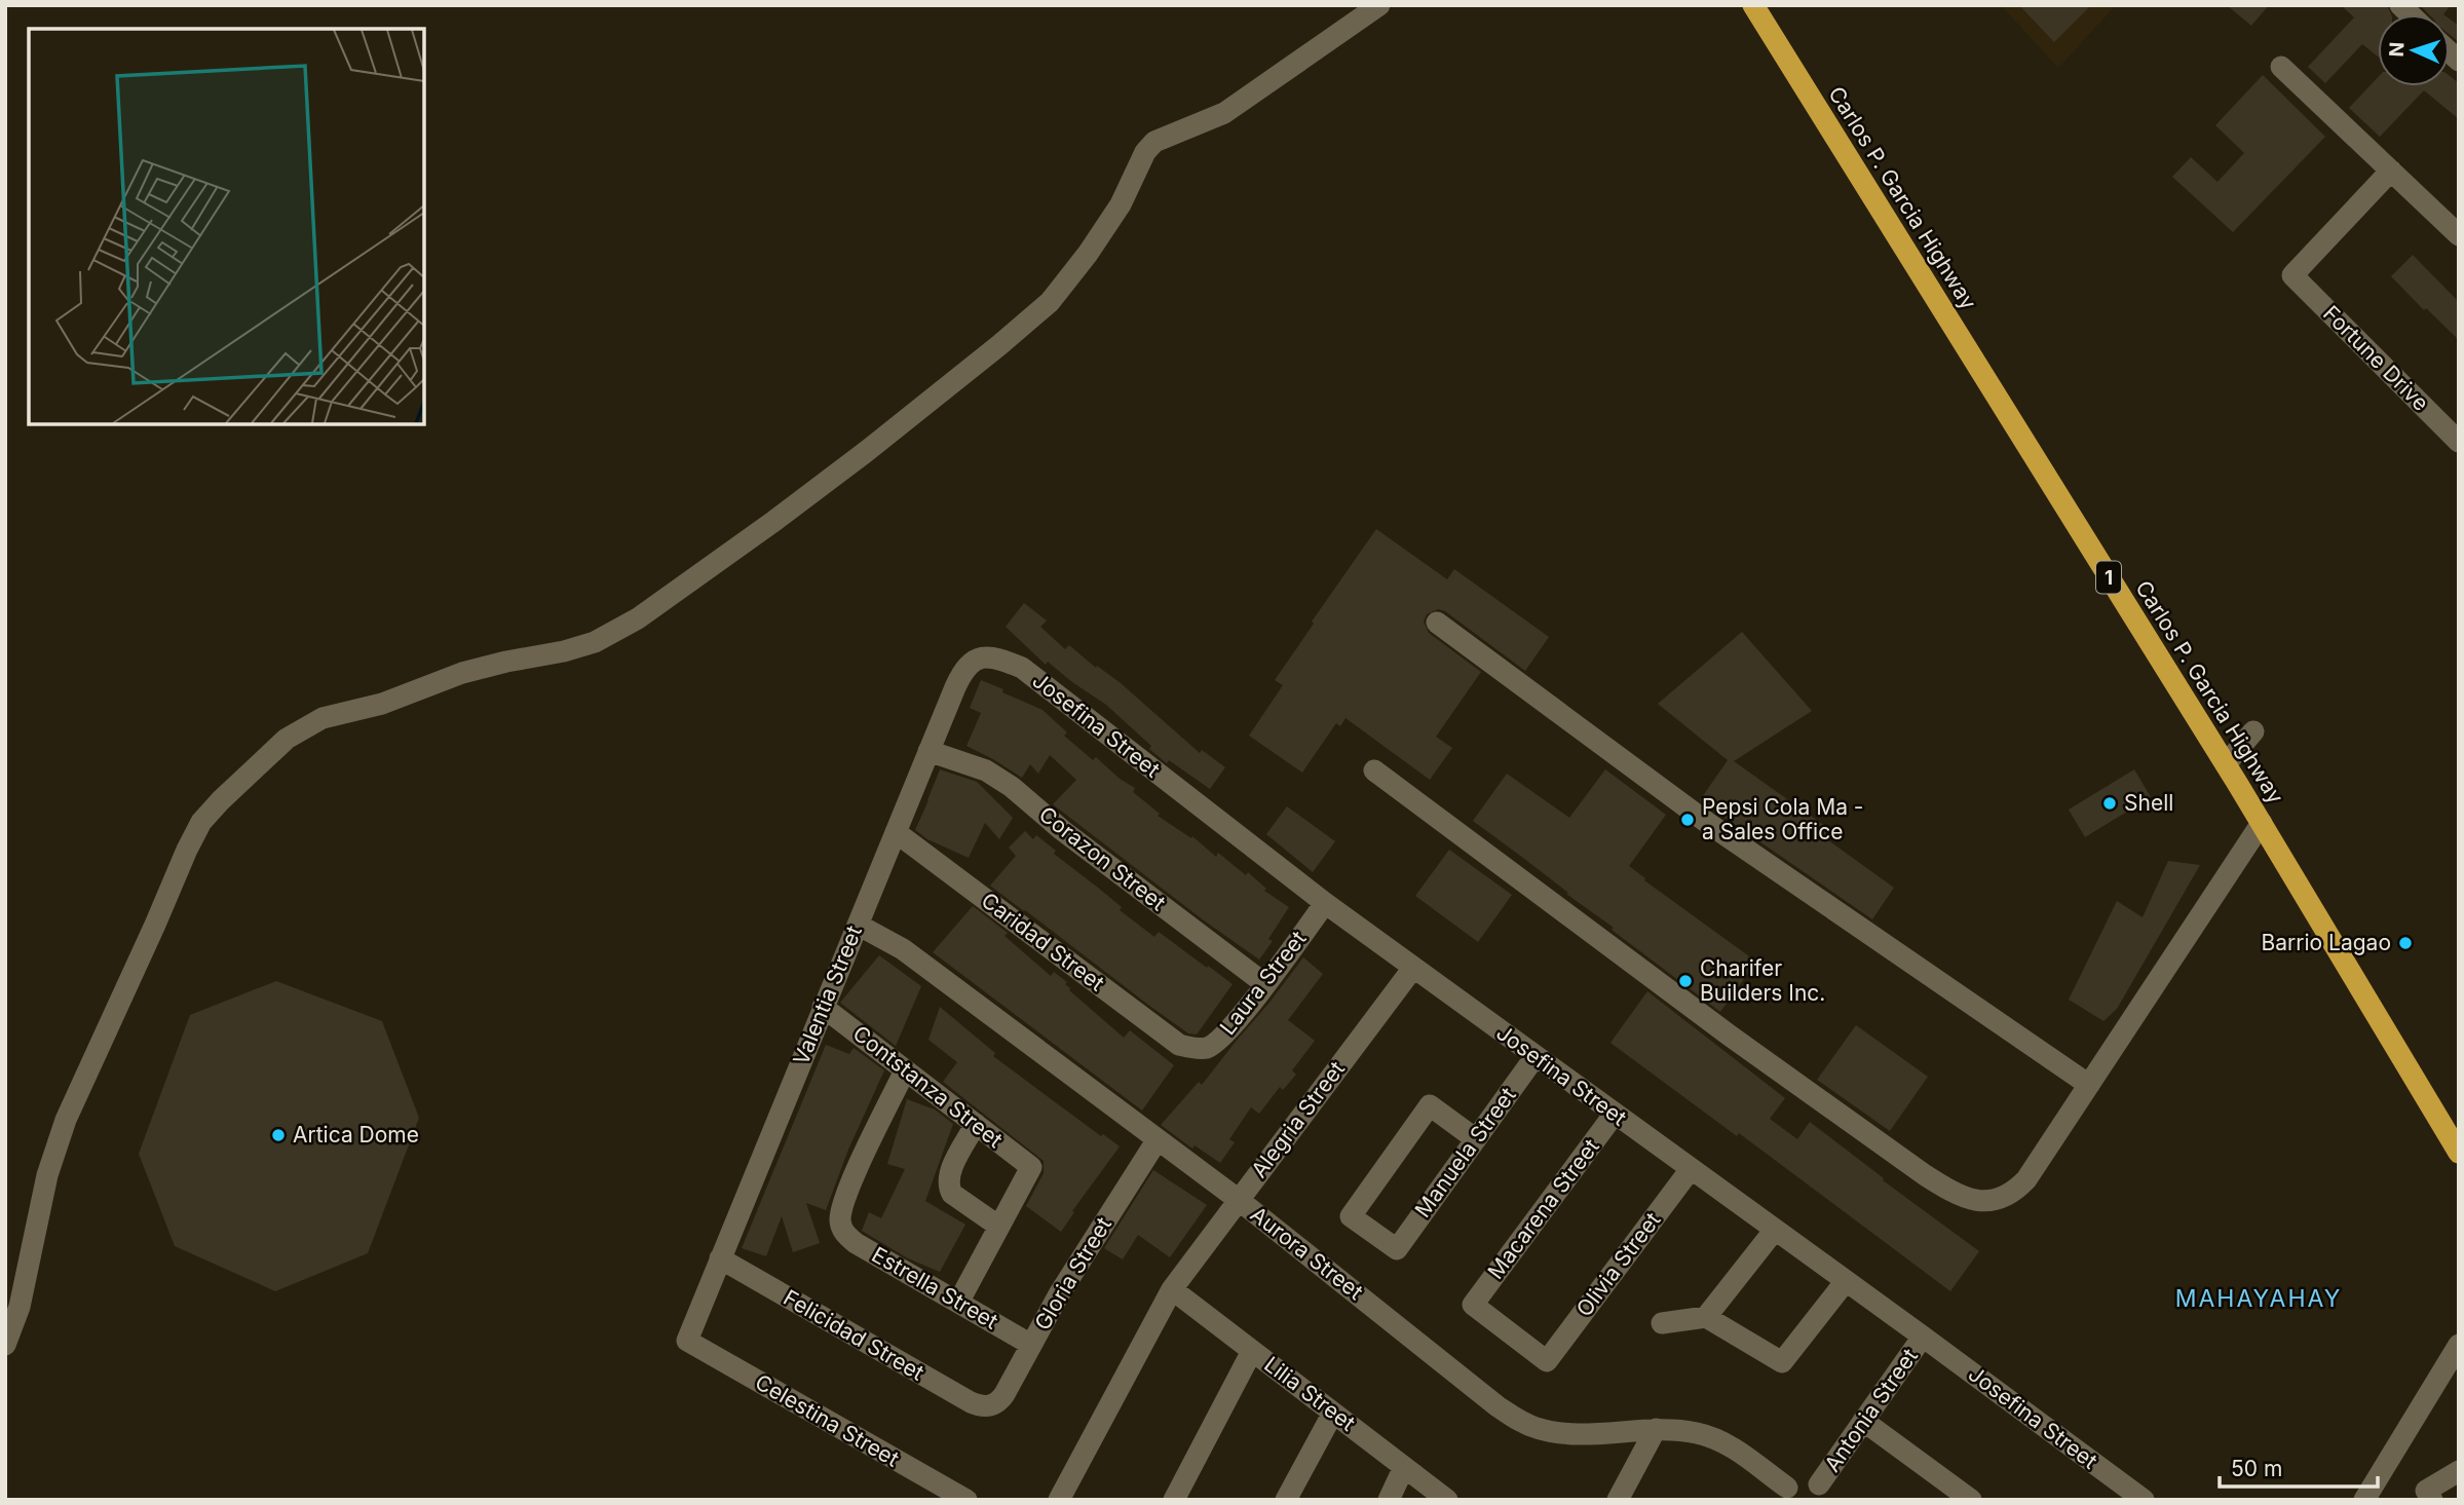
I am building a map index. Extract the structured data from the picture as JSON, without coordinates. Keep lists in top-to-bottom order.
{
  "streets": {
    "highway": ["Carlos P. Garcia Highway", "1"],
    "street": [
      "Fortune Drive",
      "Josefina Street",
      "Corazon Street",
      "Caridad Street",
      "Laura Street",
      "Valentia Street",
      "Contstanza Street",
      "Alegria Street",
      "Manuela Street",
      "Macarena Street",
      "Aurora Street",
      "Olivia Street",
      "Gloria Street",
      "Estrella Street",
      "Felicidad Street",
      "Lilia Street",
      "Antonia Street",
      "Celestina Street"
    ]
  },
  "crossings": [
    ["Josefina Street", "Laura Street"],
    ["Josefina Street", "Valentia Street"],
    ["Josefina Street", "Alegria Street"],
    ["Josefina Street", "Manuela Street"],
    ["Josefina Street", "Macarena Street"],
    ["Josefina Street", "Olivia Street"],
    ["Josefina Street", "Antonia Street"],
    ["Corazon Street", "Laura Street"],
    ["Corazon Street", "Valentia Street"],
    ["Caridad Street", "Laura Street"],
    ["Caridad Street", "Valentia Street"],
    ["Valentia Street", "Contstanza Street"],
    ["Valentia Street", "Aurora Street"],
    ["Valentia Street", "Felicidad Street"],
    ["Valentia Street", "Celestina Street"],
    ["Contstanza Street", "Estrella Street"],
    ["Alegria Street", "Aurora Street"],
    ["Alegria Street", "Lilia Street"],
    ["Macarena Street", "Olivia Street"],
    ["Aurora Street", "Gloria Street"],
    ["Gloria Street", "Estrella Street"],
    ["Gloria Street", "Felicidad Street"]
  ],
  "districts": ["MAHAYAHAY"],
  "places": [
    "Shell",
    "Pepsi Cola Ma - a Sales Office",
    "Barrio Lagao",
    "Charifer Builders Inc.",
    "Artica Dome"
  ],
  "scale_bar": "50 m",
  "north": "left"
}
